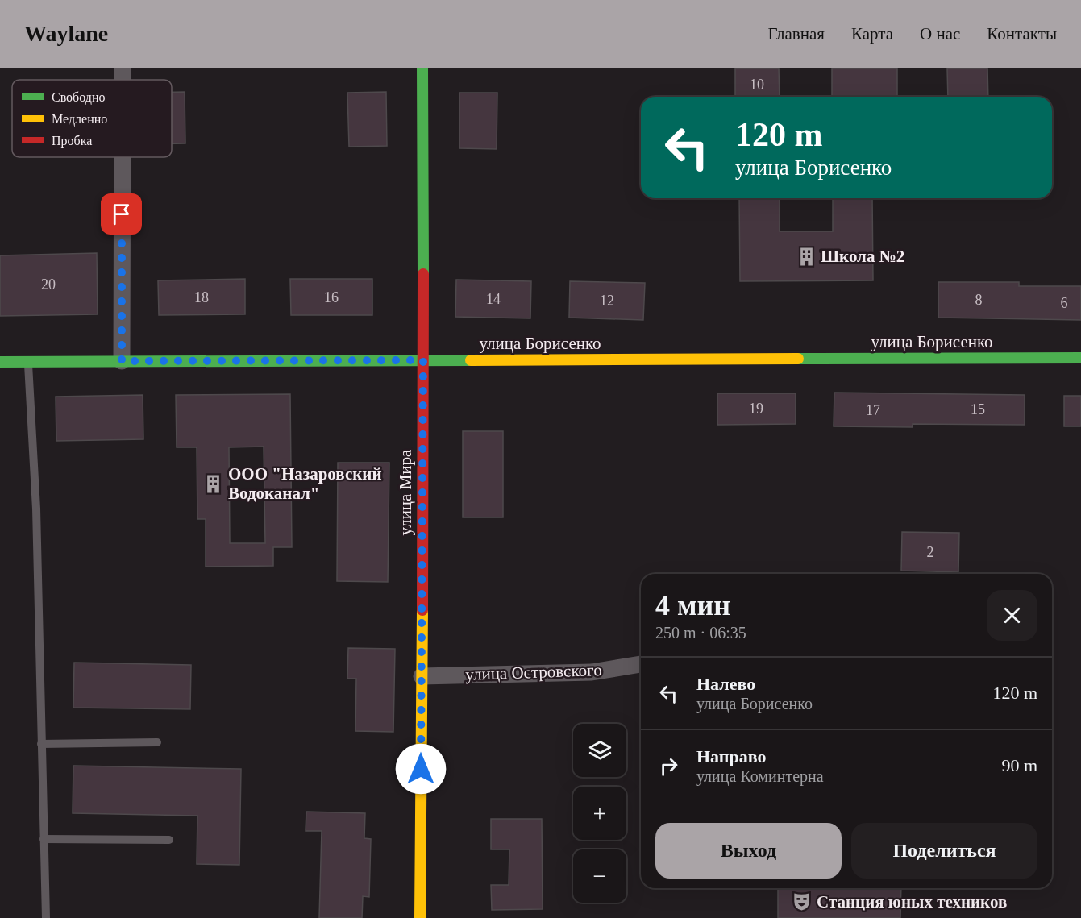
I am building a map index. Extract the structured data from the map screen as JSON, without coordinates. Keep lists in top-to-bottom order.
{
  "streets": {
    "street": ["улица Борисенко", "улица Мира", "улица Островского"]
  },
  "crossings": [
    ["улица Борисенко", "улица Мира"],
    ["улица Мира", "улица Островского"]
  ],
  "places": {
    "building": ["Школа №2", "ООО \"Назаровский Водоканал\""],
    "theatre": ["Станция юных техников"]
  },
  "house_numbers": [
    "10",
    "20",
    "18",
    "16",
    "14",
    "8",
    "12",
    "6",
    "19",
    "15",
    "17",
    "2"
  ],
  "legend": ["Свободно", "Медленно", "Пробка"],
  "page": {
    "header": "Waylane",
    "nav": [
      "Главная",
      "Карта",
      "О нас",
      "Контакты"
    ],
    "turn": ["120 m", "улица Борисенко"],
    "heading": ["4 мин", "250 m · 06:35"],
    "list": [
      {
        "name": "Налево",
        "note": "улица Борисенко",
        "value": "120 m"
      },
      {
        "name": "Направо",
        "note": "улица Коминтерна",
        "value": "90 m"
      }
    ],
    "map_buttons": ["+", "−"],
    "buttons": ["Выход", "Поделиться"]
  }
}
